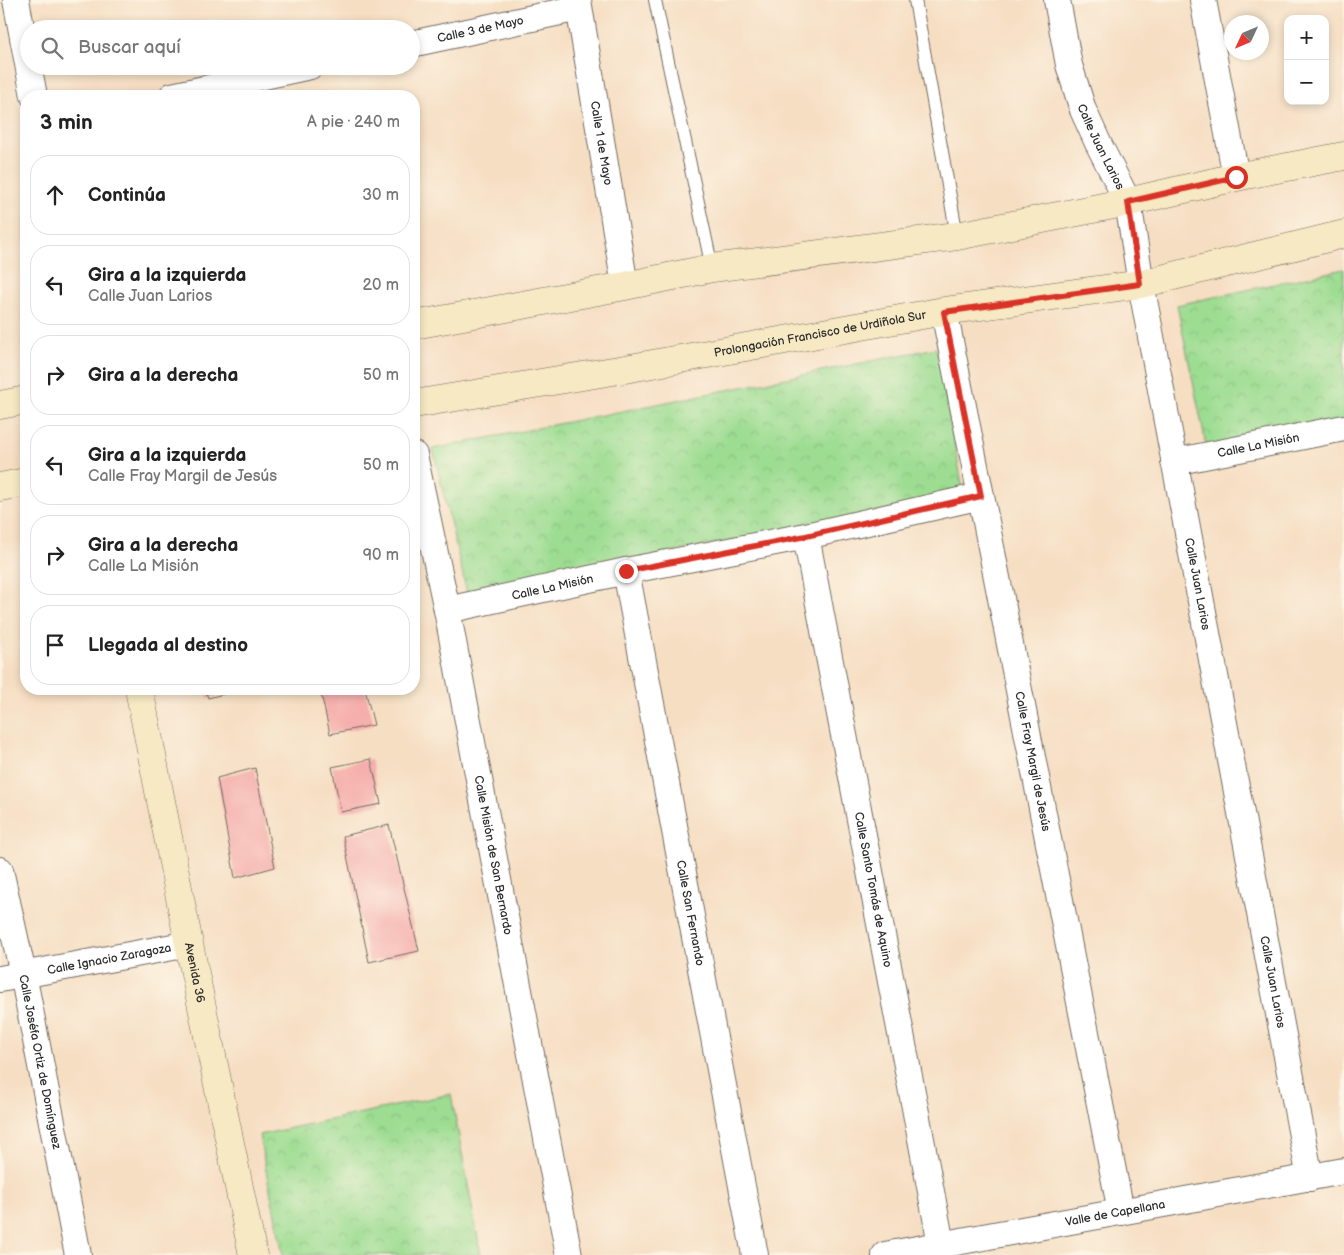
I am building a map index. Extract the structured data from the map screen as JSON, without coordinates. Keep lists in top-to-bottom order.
{
  "streets": {
    "main road": ["Prolongación Francisco de Urdiñola Sur", "Avenida 36"],
    "street": [
      "Calle 3 de Mayo",
      "Calle 1 de Mayo",
      "Calle Juan Larios",
      "Calle La Misión",
      "Calle Fray Margil de Jesús",
      "Calle Misión de San Bernardo",
      "Calle Santo Tomás de Aquino",
      "Calle San Fernando",
      "Calle Ignacio Zaragoza",
      "Calle Joséfa Ortiz de Domínguez",
      "Valle de Capellana"
    ]
  },
  "crossings": [
    ["Calle 3 de Mayo", "Calle 1 de Mayo"],
    ["Calle Juan Larios", "Prolongación Francisco de Urdiñola Sur"],
    ["Calle Juan Larios", "Calle La Misión"],
    ["Calle Juan Larios", "Valle de Capellana"],
    ["Prolongación Francisco de Urdiñola Sur", "Calle Fray Margil de Jesús"],
    ["Calle La Misión", "Calle Fray Margil de Jesús"],
    ["Calle La Misión", "Calle Misión de San Bernardo"],
    ["Calle La Misión", "Calle Santo Tomás de Aquino"],
    ["Calle La Misión", "Calle San Fernando"],
    ["Calle Fray Margil de Jesús", "Valle de Capellana"],
    ["Calle Santo Tomás de Aquino", "Valle de Capellana"],
    ["Calle Ignacio Zaragoza", "Avenida 36"],
    ["Calle Ignacio Zaragoza", "Calle Joséfa Ortiz de Domínguez"]
  ],
  "north": "bottom left",
  "page": {
    "map_buttons": ["+", "−"],
    "search": "Buscar aquí",
    "heading": ["3 min", "A pie · 240 m"],
    "list": [
      ["Continúa", "30 m"],
      ["Gira a la izquierda", "Calle Juan Larios", "20 m"],
      ["Gira a la derecha", "50 m"],
      ["Gira a la izquierda", "Calle Fray Margil de Jesús", "50 m"],
      ["Gira a la derecha", "Calle La Misión", "90 m"],
      "Llegada al destino"
    ]
  }
}
